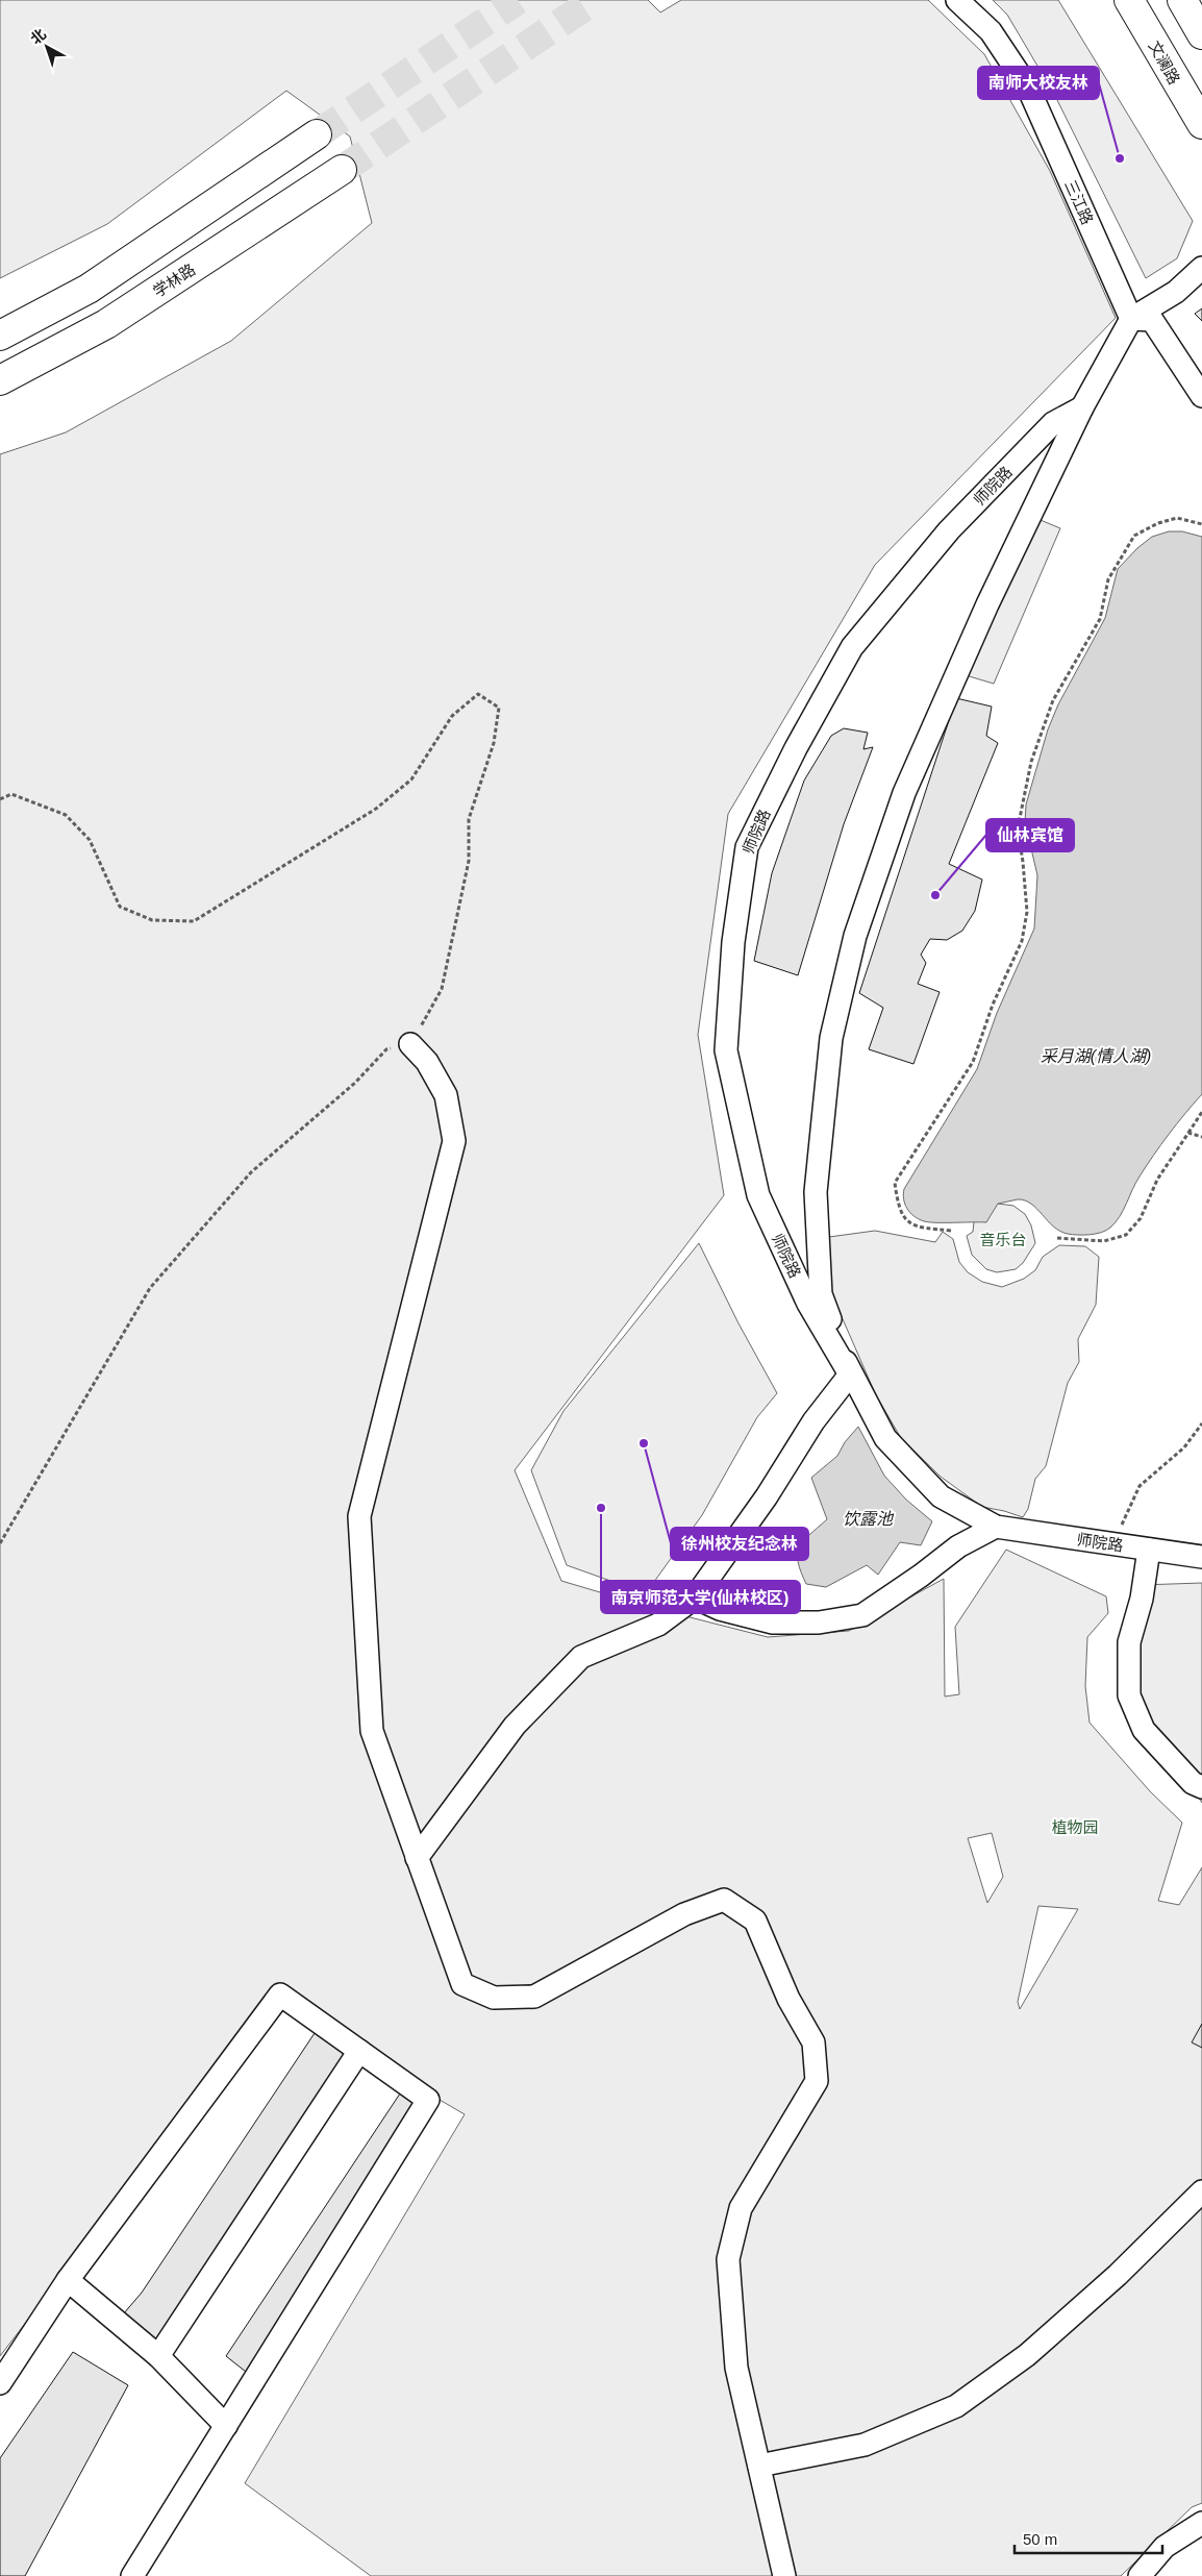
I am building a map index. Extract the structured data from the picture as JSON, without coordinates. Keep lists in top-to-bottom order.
{
  "streets": {
    "main road": ["文澜路", "学林路"],
    "street": ["三江路", "师院路"]
  },
  "crossings": [
    ["三江路", "师院路"]
  ],
  "water": ["采月湖(情人湖)", "饮露池"],
  "parks": ["音乐台", "植物园"],
  "places": [
    "南师大校友林",
    "仙林宾馆",
    "徐州校友纪念林",
    "南京师范大学(仙林校区)"
  ],
  "scale_bar": "50 m",
  "north": "top left"
}
